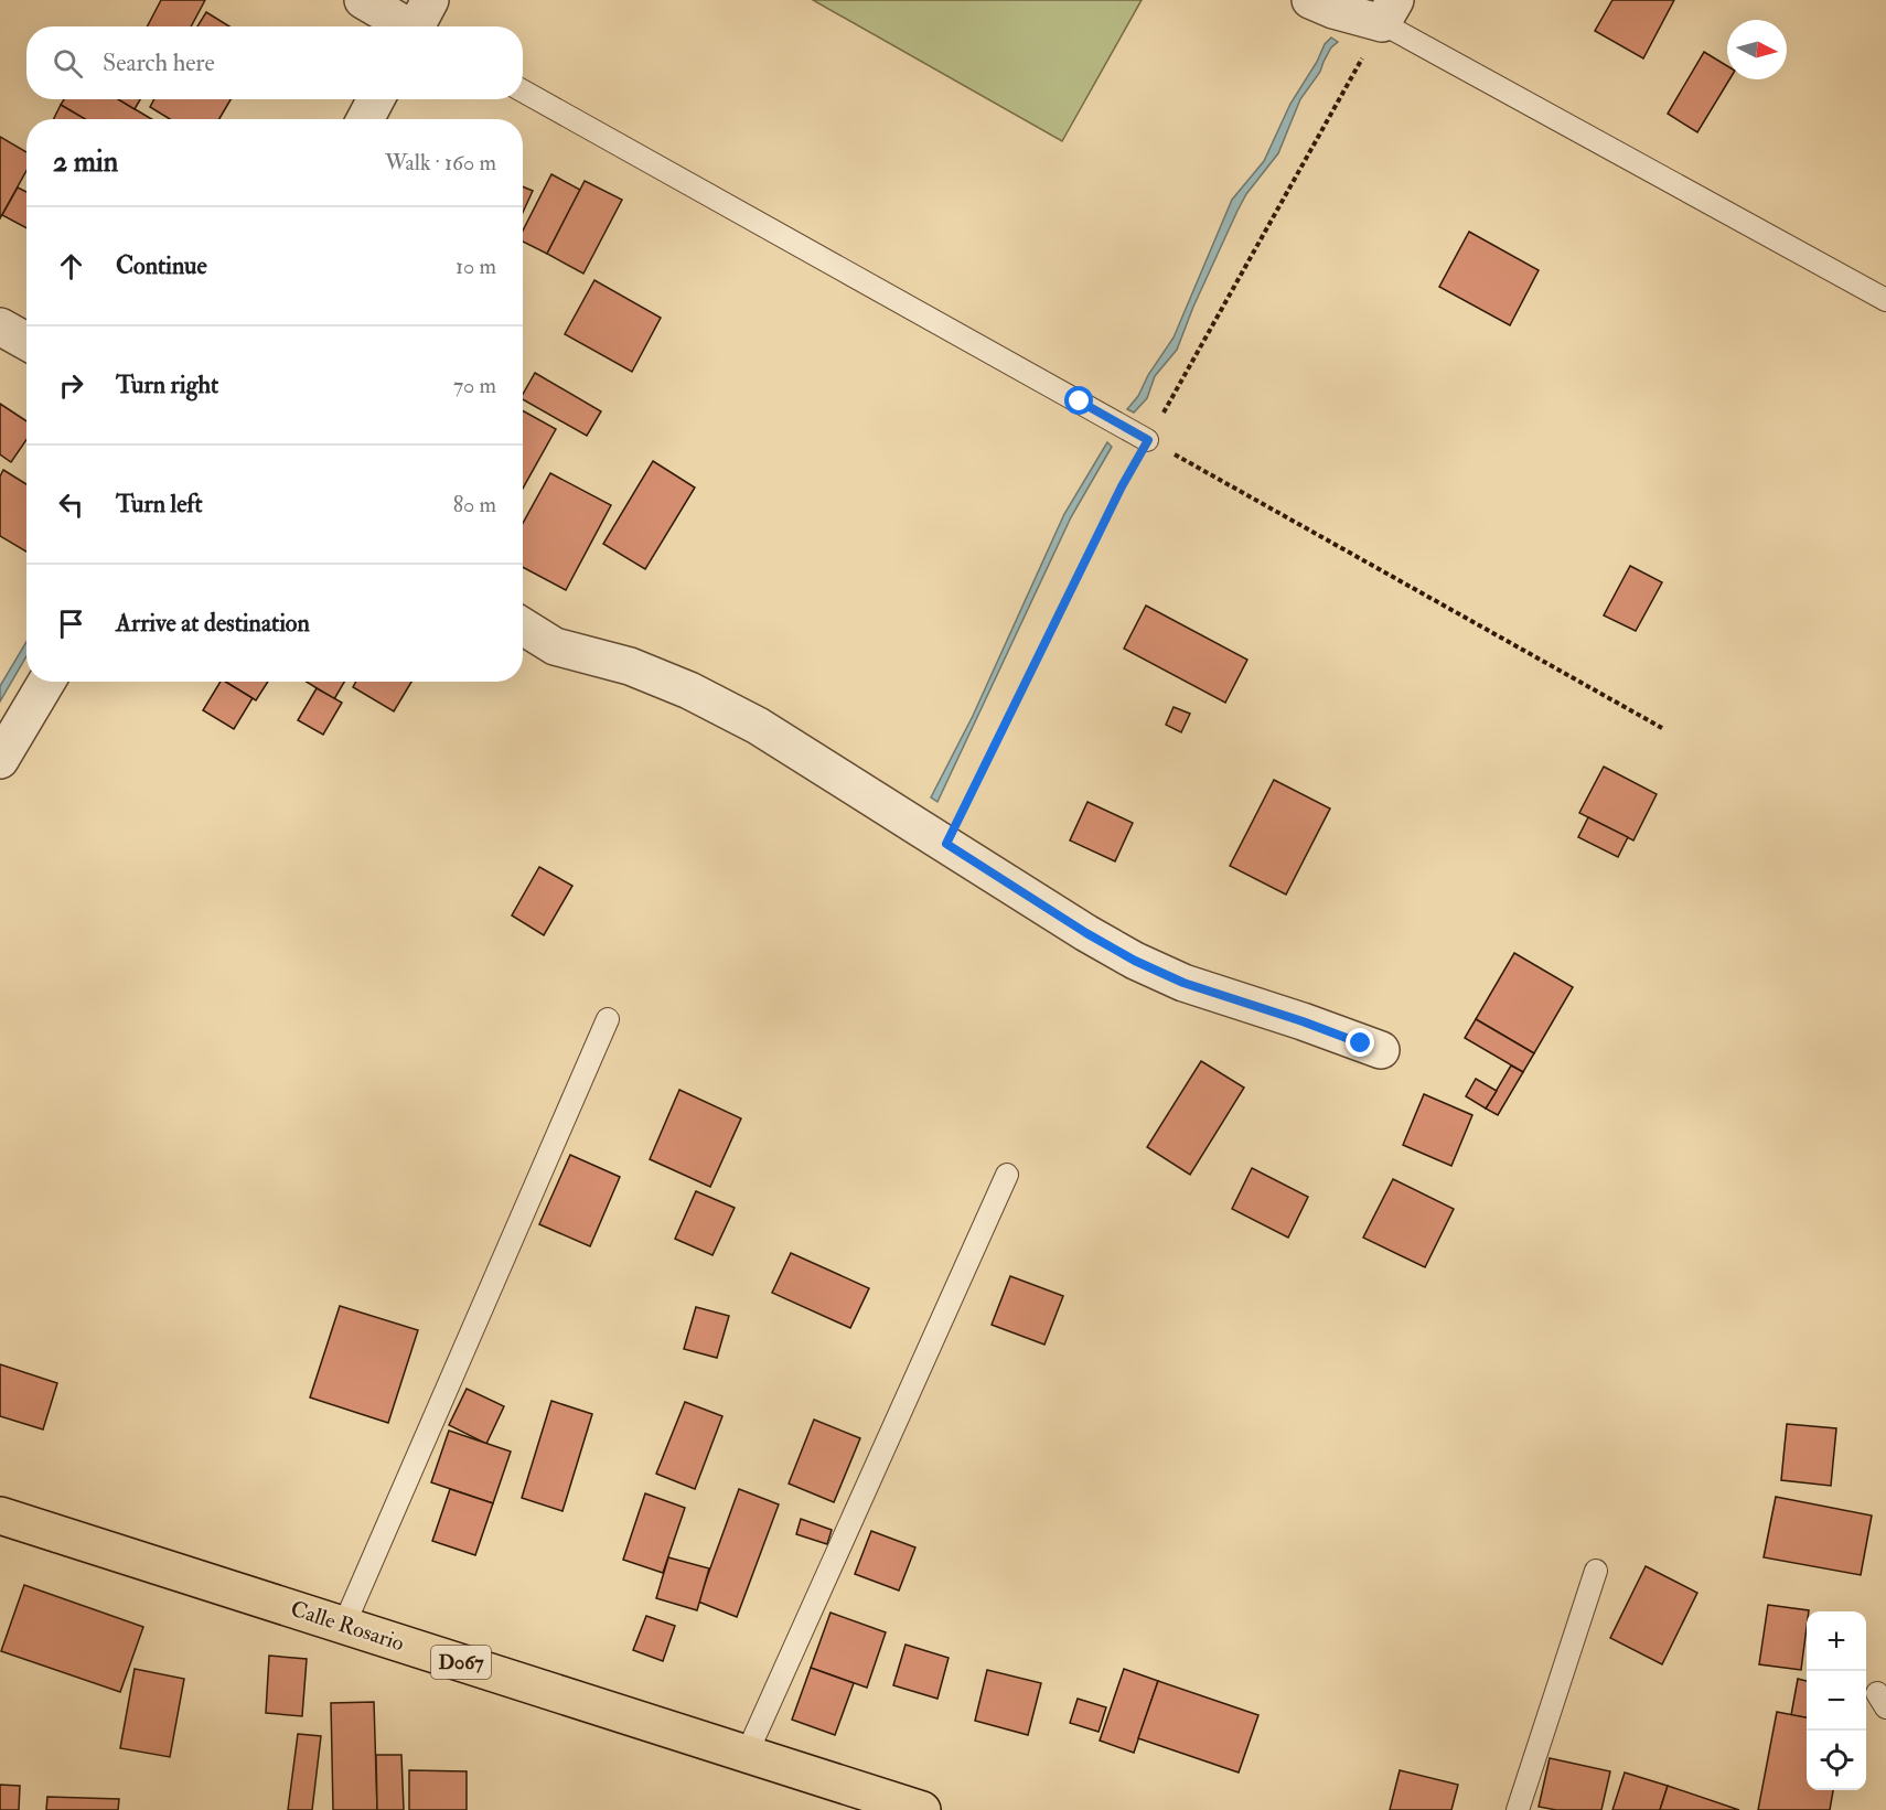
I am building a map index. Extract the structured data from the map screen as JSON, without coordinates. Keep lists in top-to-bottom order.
{
  "streets": {
    "main road": ["Calle Rosario", "D067"]
  },
  "north": "right",
  "page": {
    "search": "Search here",
    "heading": ["2 min", "Walk · 160 m"],
    "list": [
      ["Continue", "10 m"],
      ["Turn right", "70 m"],
      ["Turn left", "80 m"],
      "Arrive at destination"
    ],
    "map_buttons": ["+", "−"]
  }
}
